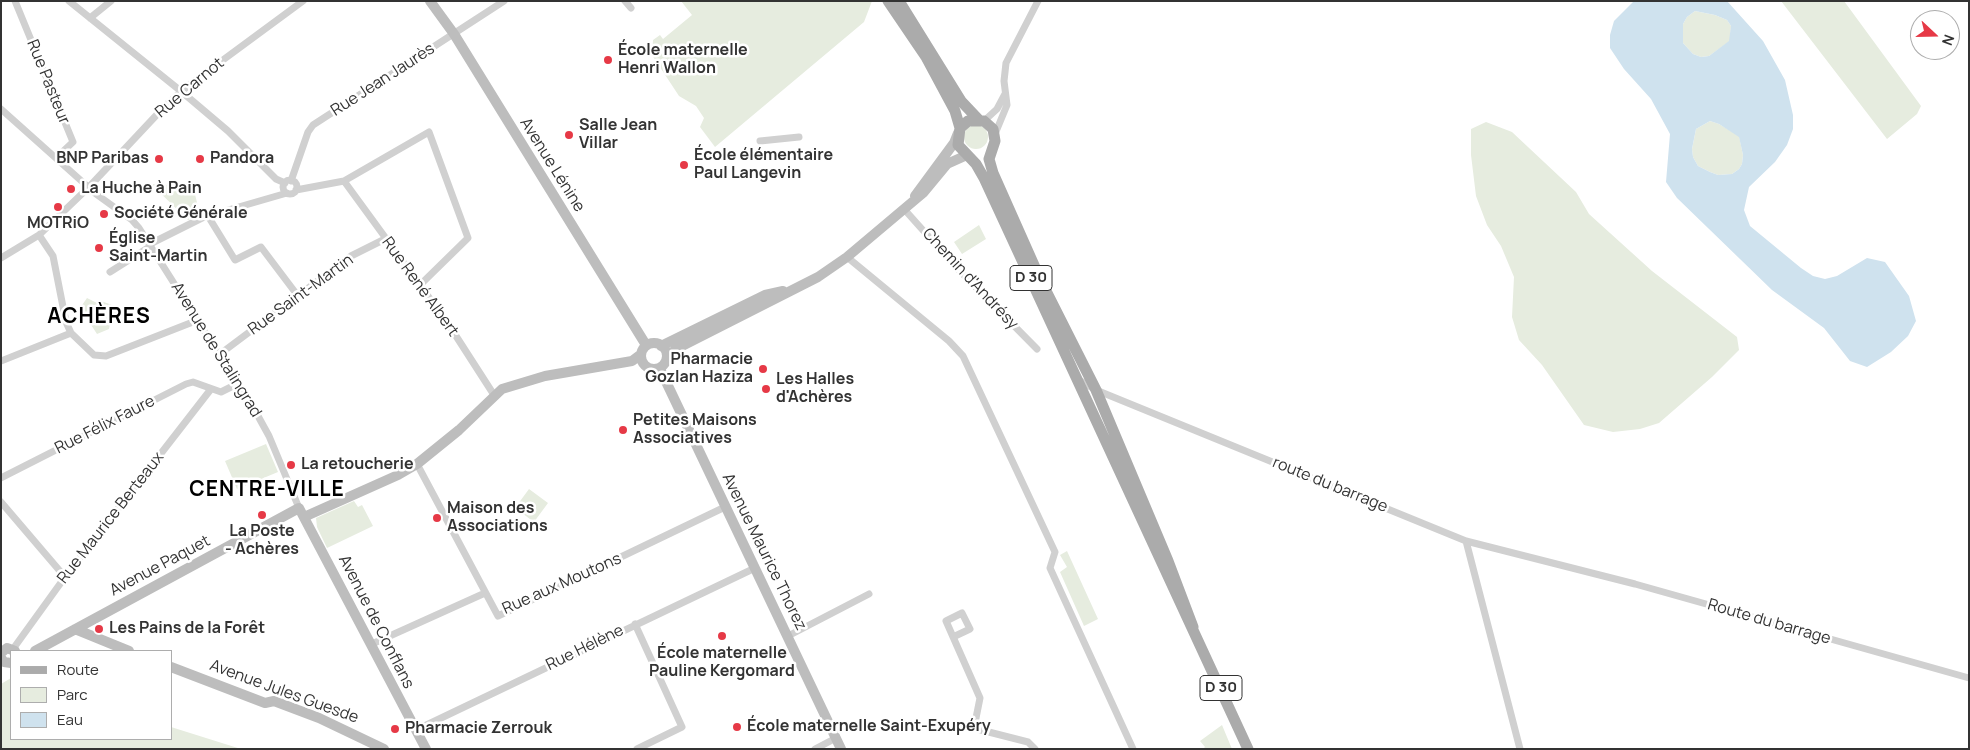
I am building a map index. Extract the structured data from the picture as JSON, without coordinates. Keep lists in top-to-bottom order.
{
  "streets": {
    "main road": ["D 30"],
    "street": [
      "Rue Jean Jaurès",
      "Rue Pasteur",
      "Rue Carnot",
      "Avenue Lénine",
      "Chemin d'Andrésy",
      "Rue René Albert",
      "Rue Saint-Martin",
      "Avenue de Stalingrad",
      "Rue Félix Faure",
      "route du barrage",
      "Rue Maurice Berteaux",
      "Avenue Maurice Thorez",
      "Avenue Paquet",
      "Rue aux Moutons",
      "Avenue de Conflans",
      "Route du barrage",
      "Rue Hélène",
      "Avenue Jules Guesde"
    ]
  },
  "crossings": [
    ["Rue Jean Jaurès", "Avenue Lénine"],
    ["Rue Pasteur", "Avenue de Stalingrad"],
    ["Rue Carnot", "Avenue de Stalingrad"],
    ["Avenue Lénine", "Avenue Maurice Thorez"],
    ["D 30", "route du barrage"],
    ["Rue René Albert", "Rue Saint-Martin"],
    ["Rue René Albert", "Avenue Paquet"],
    ["Rue Saint-Martin", "Avenue de Stalingrad"],
    ["Avenue de Stalingrad", "Avenue Paquet"],
    ["Avenue de Stalingrad", "Avenue de Conflans"],
    ["Rue Félix Faure", "Rue Maurice Berteaux"],
    ["route du barrage", "Route du barrage"],
    ["Avenue Maurice Thorez", "Rue aux Moutons"],
    ["Avenue Maurice Thorez", "Rue Hélène"],
    ["Avenue Paquet", "Rue aux Moutons"],
    ["Avenue Paquet", "Avenue de Conflans"],
    ["Avenue de Conflans", "Rue Hélène"]
  ],
  "districts": ["ACHÈRES", "CENTRE-VILLE"],
  "places": [
    "École maternelle Henri Wallon",
    "Salle Jean Villar",
    "BNP Paribas",
    "Pandora",
    "École élémentaire Paul Langevin",
    "La Huche à Pain",
    "MOTRiO",
    "Société Générale",
    "Église Saint-Martin",
    "Pharmacie Gozlan Haziza",
    "Les Halles d'Achères",
    "Petites Maisons Associatives",
    "La retoucherie",
    "La Poste - Achères",
    "Maison des Associations",
    "Les Pains de la Forêt",
    "École maternelle Pauline Kergomard",
    "École maternelle Saint-Exupéry",
    "Pharmacie Zerrouk"
  ],
  "legend": ["Route", "Parc", "Eau"],
  "north": "right"
}
